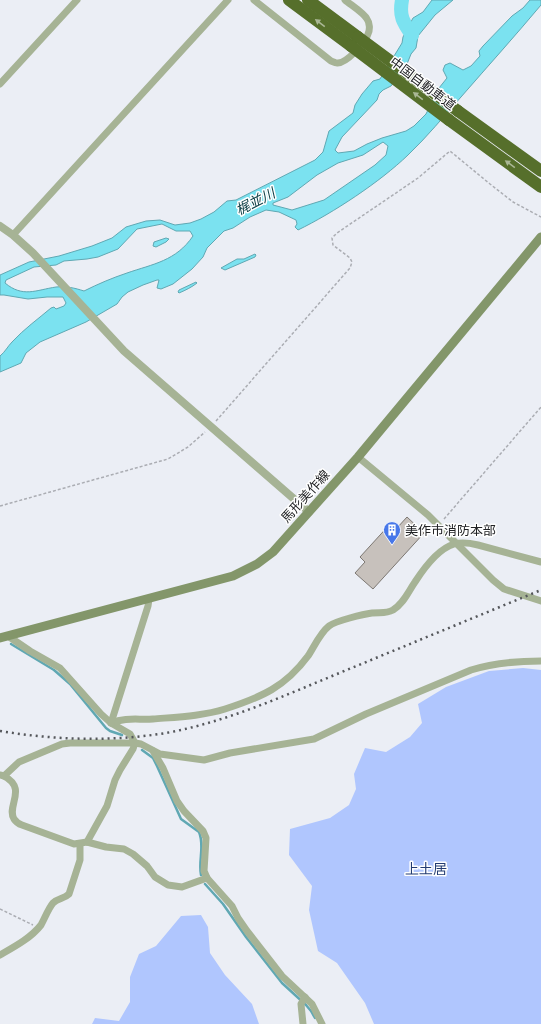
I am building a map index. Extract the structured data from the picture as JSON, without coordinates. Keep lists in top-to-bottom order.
{
  "streets": {
    "highway": ["中国自動車道"],
    "main road": ["馬形美作線"]
  },
  "districts": ["上土居"],
  "water": ["梶並川"],
  "places": {
    "building": ["美作市消防本部"]
  }
}
